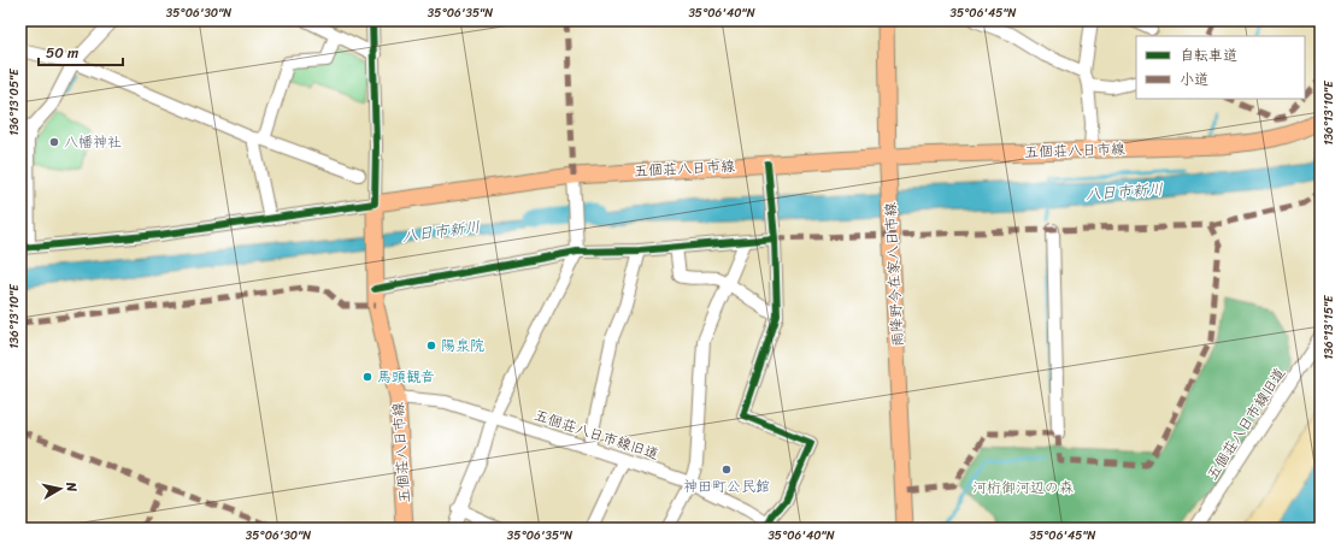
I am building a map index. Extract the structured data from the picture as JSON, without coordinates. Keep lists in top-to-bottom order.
{
  "streets": {
    "main road": ["五個荘八日市線", "雨降野今在家八日市線"],
    "street": ["五個荘八日市線旧道"]
  },
  "crossings": [
    ["五個荘八日市線", "雨降野今在家八日市線"],
    ["五個荘八日市線", "五個荘八日市線旧道"]
  ],
  "water": ["八日市新川"],
  "parks": ["河桁御河辺の森"],
  "places": [
    "八幡神社",
    "陽泉院",
    "馬頭観音",
    "神田町公民館"
  ],
  "legend": ["自転車道", "小道"],
  "scale_bar": "50 m",
  "north": "right",
  "coordinates": [
    "35°06'30\"N",
    "35°06'35\"N",
    "35°06'40\"N",
    "35°06'45\"N",
    "136°13'05\"E",
    "136°13'10\"E",
    "136°13'15\"E"
  ]
}
